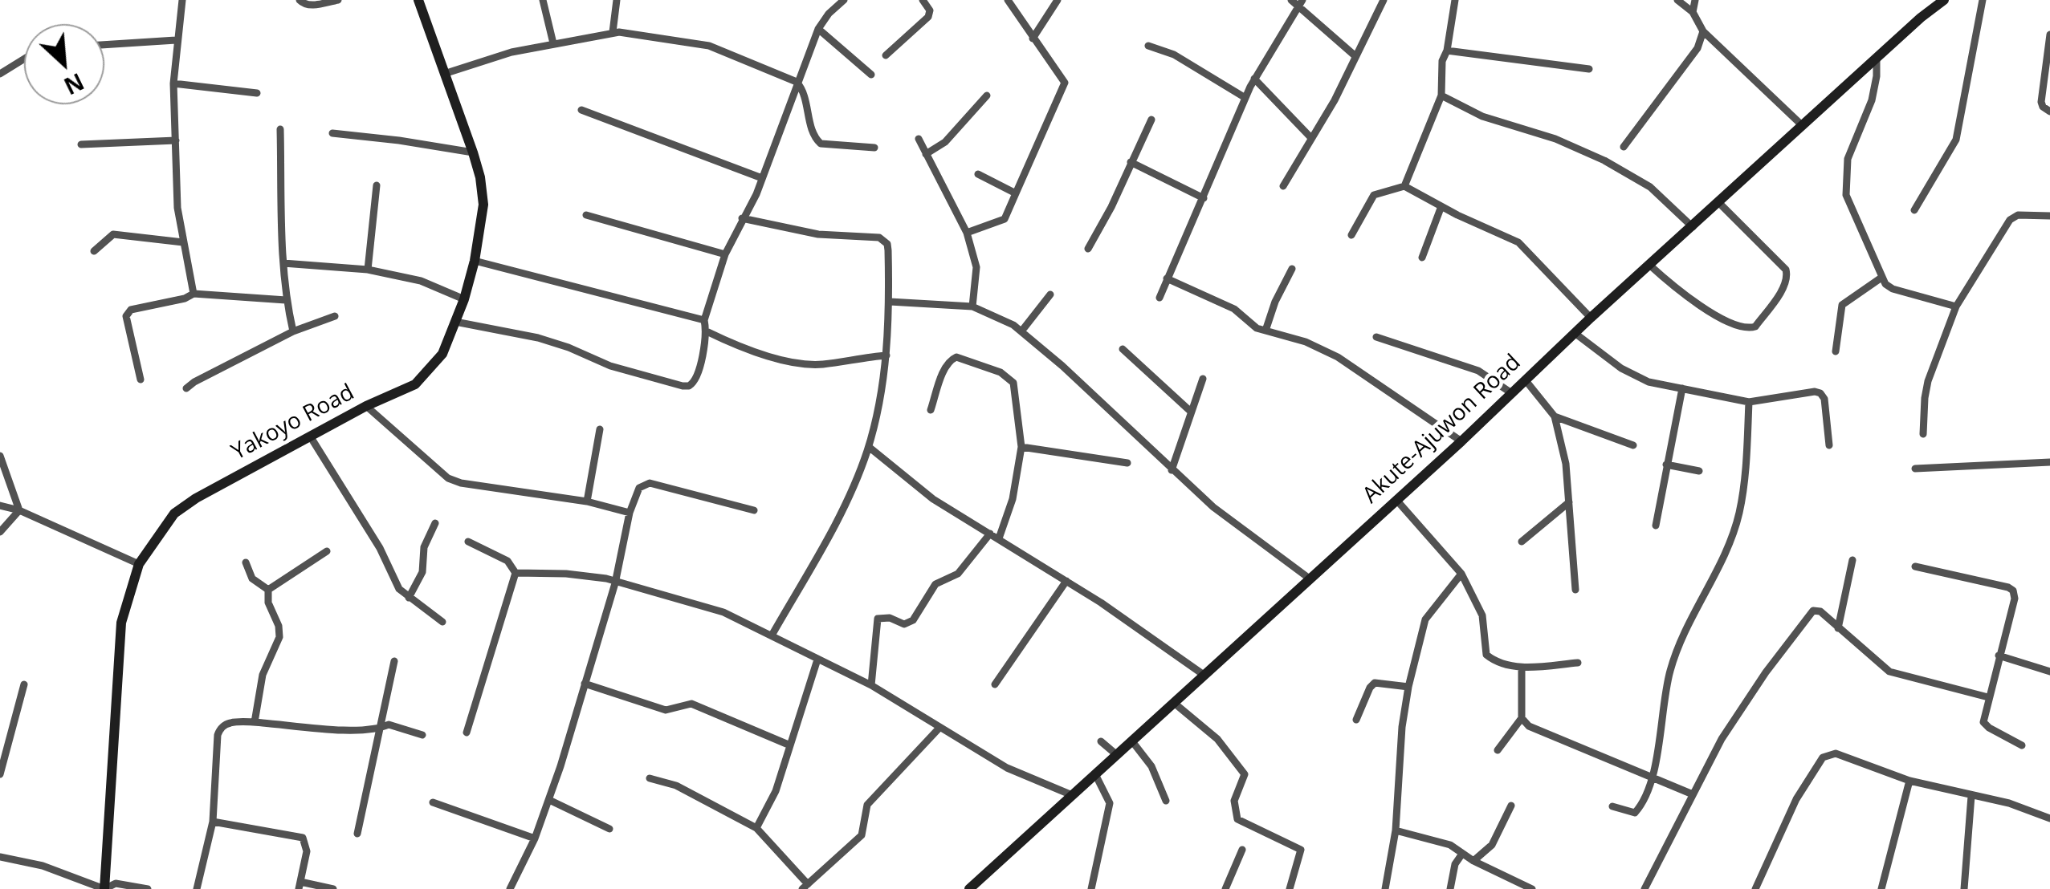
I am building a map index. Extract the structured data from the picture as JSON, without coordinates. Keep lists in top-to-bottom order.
{
  "streets": {
    "main road": ["Yakoyo Road", "Akute-Ajuwon Road"]
  },
  "north": "bottom right"
}
